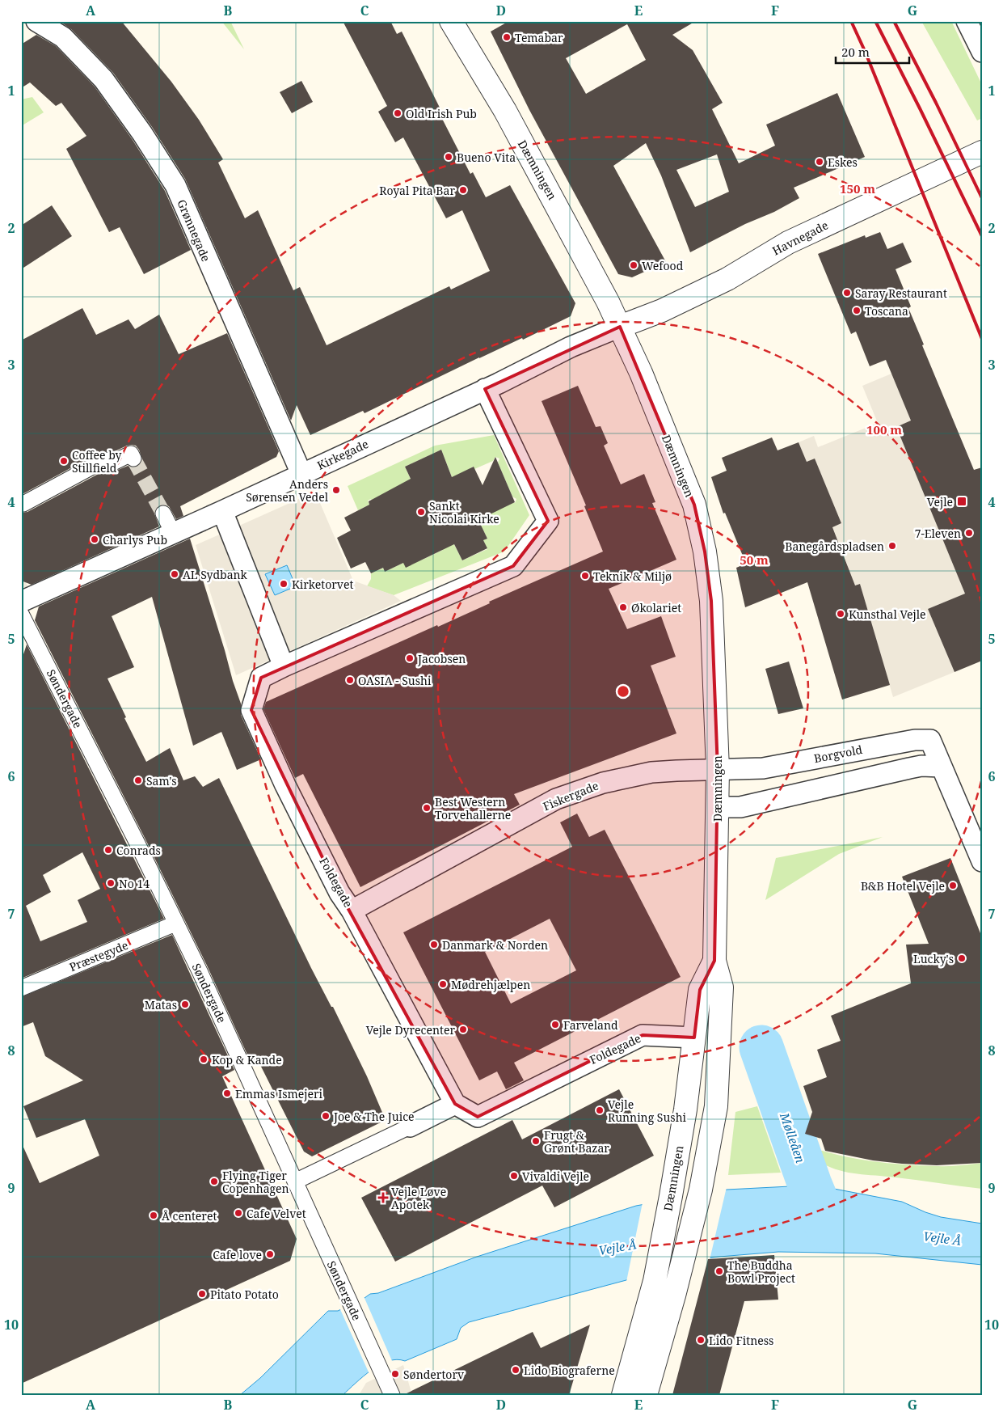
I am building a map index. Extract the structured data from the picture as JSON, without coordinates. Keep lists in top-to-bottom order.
{
  "streets": {
    "street": [
      "Dæmningen",
      "Grønnegade",
      "Havnegade",
      "Kirkegade",
      "Søndergade",
      "Borgvold",
      "Fiskergade",
      "Foldegade",
      "Præstegyde"
    ]
  },
  "crossings": [
    ["Dæmningen", "Havnegade"],
    ["Dæmningen", "Kirkegade"],
    ["Dæmningen", "Borgvold"],
    ["Dæmningen", "Fiskergade"],
    ["Dæmningen", "Foldegade"],
    ["Grønnegade", "Kirkegade"],
    ["Havnegade", "Kirkegade"],
    ["Søndergade", "Præstegyde"],
    ["Borgvold", "Fiskergade"],
    ["Fiskergade", "Foldegade"]
  ],
  "water": ["Mølleåen", "Vejle Å"],
  "places": {
    "other": [
      "Temabar",
      "Old Irish Pub",
      "Bueno Vita",
      "Eskes",
      "Royal Pita Bar",
      "Wefood",
      "Saray Restaurant",
      "Toscana",
      "Coffee by Stillfield",
      "Anders Sørensen Vedel",
      "Sankt Nicolai Kirke",
      "7-Eleven",
      "Charlys Pub",
      "Banegårdspladsen",
      "AL Sydbank",
      "Teknik & Miljø",
      "Kirketorvet",
      "Økolariet",
      "Kunsthal Vejle",
      "Jacobsen",
      "OASIA - Sushi",
      "Sam's",
      "Best Western Torvehallerne",
      "Conrads",
      "No 14",
      "B&B Hotel Vejle",
      "Danmark & Norden",
      "Lucky's",
      "Mødrehjælpen",
      "Matas",
      "Farveland",
      "Vejle Dyrecenter",
      "Kop & Kande",
      "Emmas Ismejeri",
      "Vejle Running Sushi",
      "Joe & The Juice",
      "Frugt & Grønt Bazar",
      "Vivaldi Vejle",
      "Flying Tiger Copenhagen",
      "Cafe Velvet",
      "Å centeret",
      "Cafe love",
      "The Buddha Bowl Project",
      "Pitato Potato",
      "Lido Fitness",
      "Lido Biograferne",
      "Søndertorv"
    ],
    "transit": ["Vejle"],
    "health": ["Vejle Løve Apotek"]
  },
  "scale_bar": "20 m",
  "grid": {
    "columns": [
      "A",
      "B",
      "C",
      "D",
      "E",
      "F",
      "G"
    ],
    "rows": [
      "1",
      "2",
      "3",
      "4",
      "5",
      "6",
      "7",
      "8",
      "9",
      "10"
    ]
  },
  "rings": ["150 m", "100 m", "50 m"]
}
